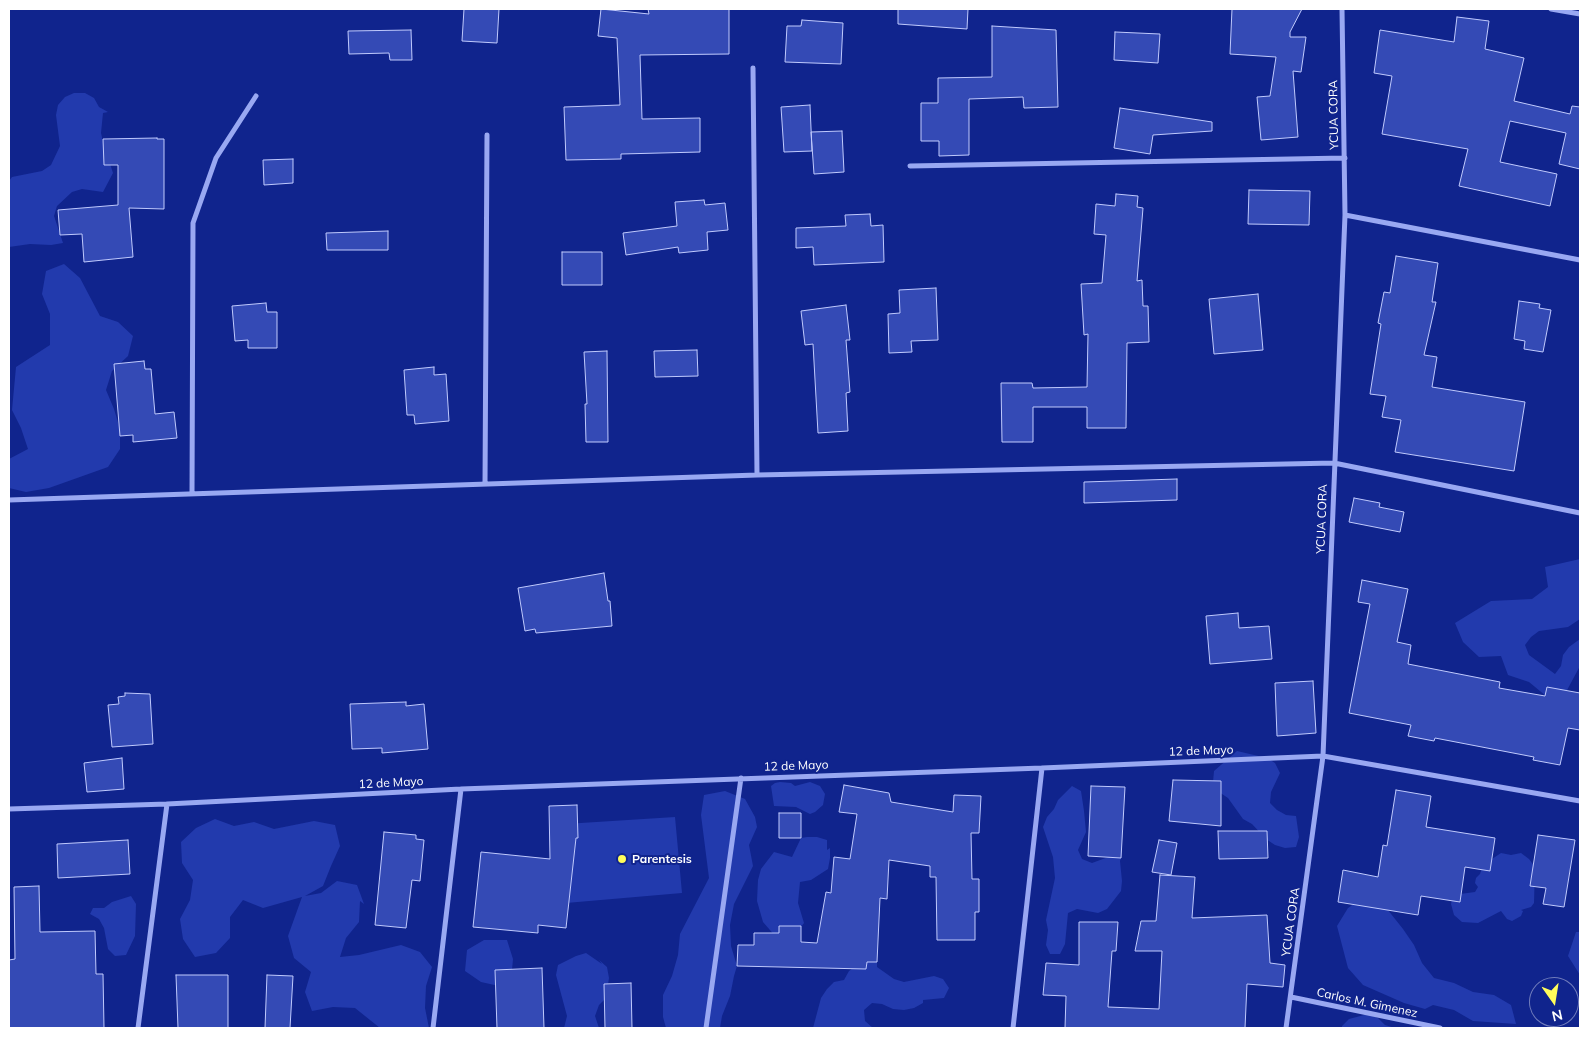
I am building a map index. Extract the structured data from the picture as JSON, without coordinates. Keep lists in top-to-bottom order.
{
  "streets": {
    "street": ["YCUA CORA", "12 de Mayo", "Carlos M. Gimenez"]
  },
  "crossings": [
    ["YCUA CORA", "12 de Mayo"],
    ["YCUA CORA", "Carlos M. Gimenez"]
  ],
  "places": ["Parentesis"],
  "north": "bottom"
}
